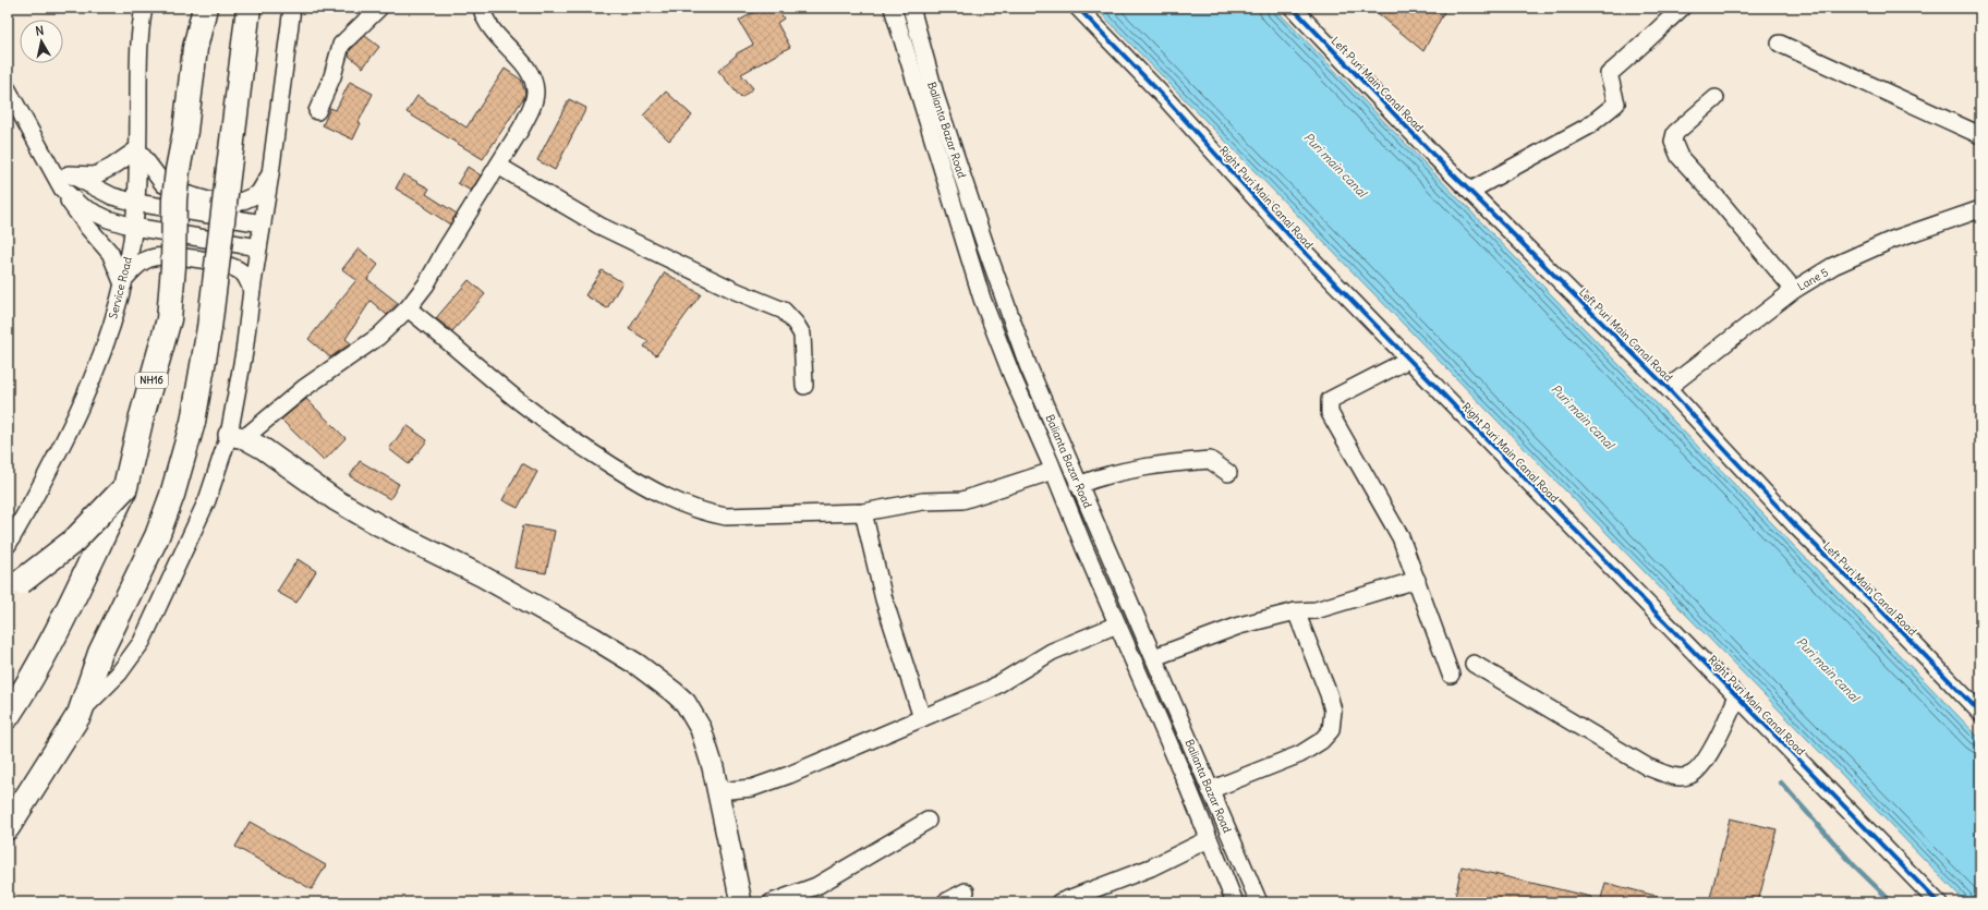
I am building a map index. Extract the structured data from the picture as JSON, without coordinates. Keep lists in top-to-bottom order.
{
  "streets": {
    "highway": ["NH16"],
    "street": [
      "Left Puri Main Canal Road",
      "Balianta Bazar Road",
      "Right Puri Main Canal Road",
      "Lane 5",
      "Service Road"
    ]
  },
  "crossings": [
    ["Left Puri Main Canal Road", "Lane 5"]
  ],
  "water": ["Puri main canal"],
  "north": "top"
}
